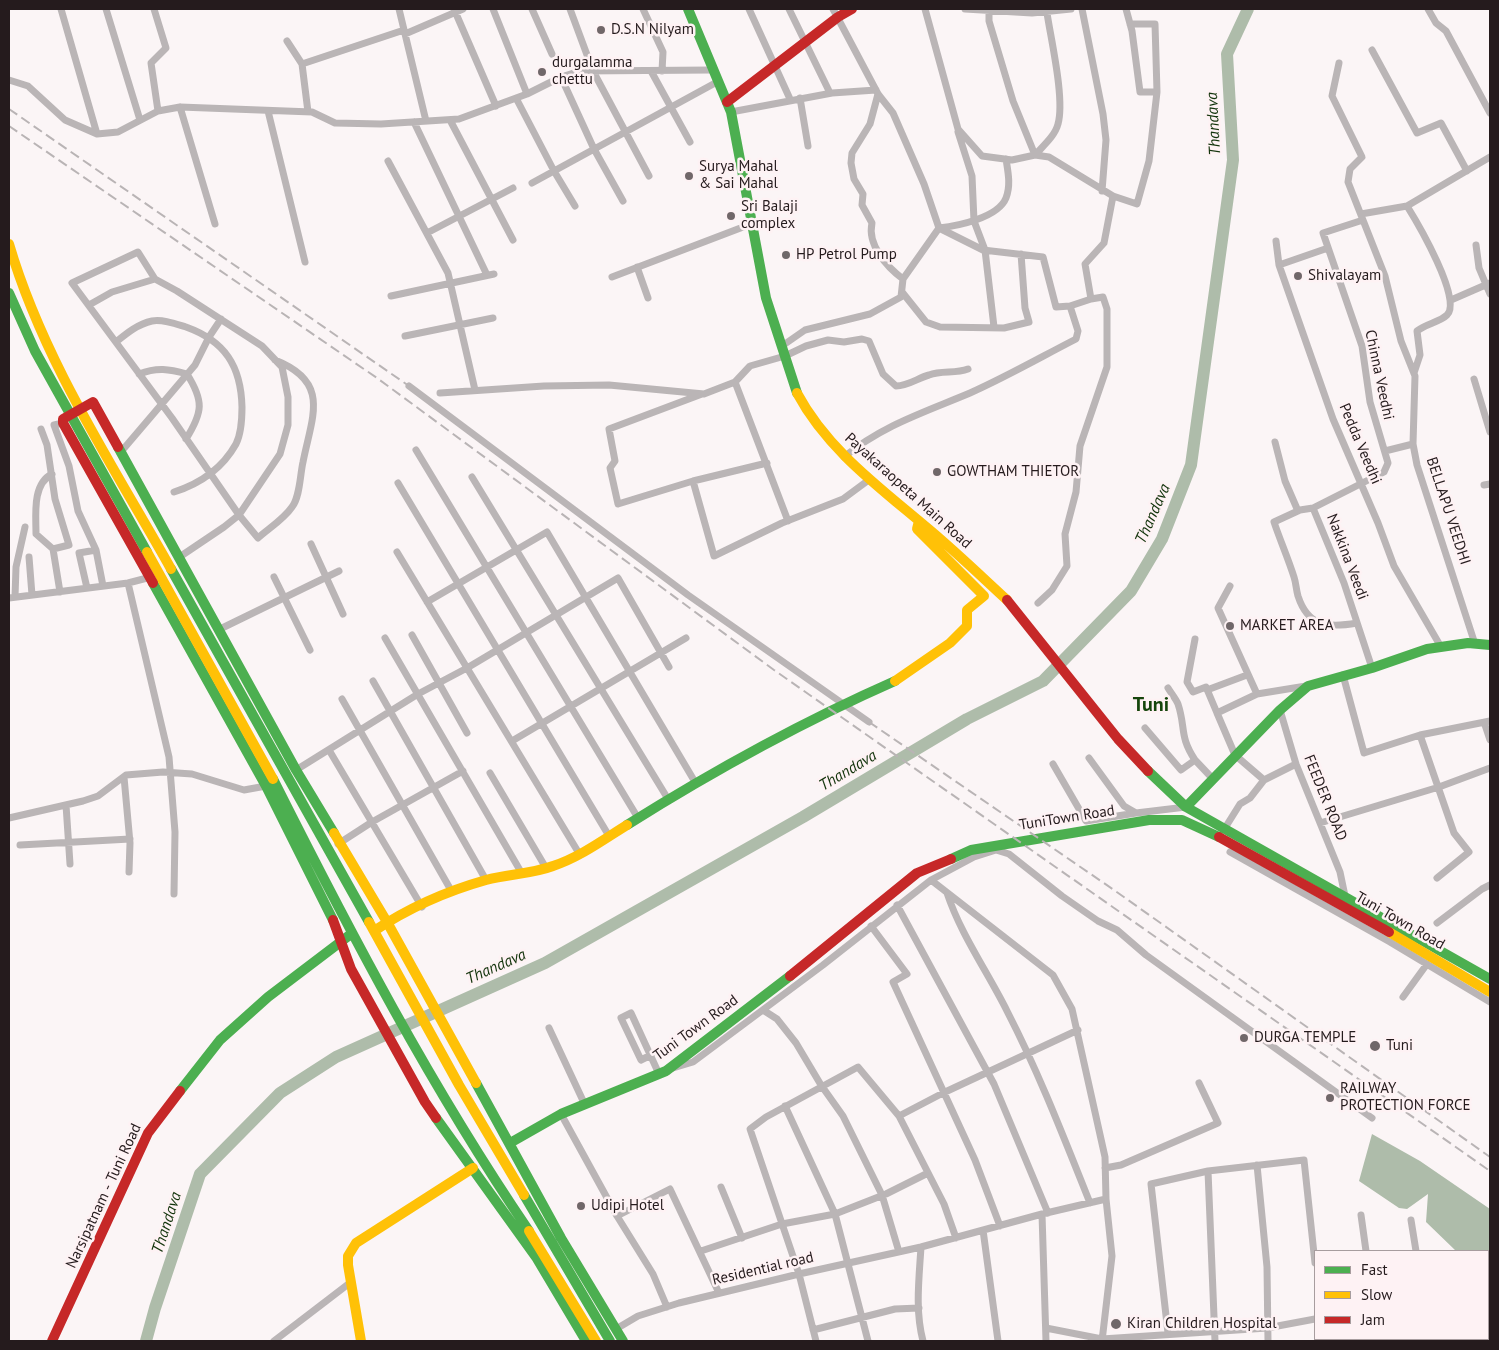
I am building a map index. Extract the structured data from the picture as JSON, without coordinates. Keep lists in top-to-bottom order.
{
  "streets": {
    "main road": [
      "Payakaraopeta Main Road",
      "TuniTown Road",
      "Tuni Town Road",
      "Narsipatnam - Tuni Road"
    ],
    "street": [
      "Chinna Veedhi",
      "Pedda Veedhi",
      "BELLAPU VEEDHI",
      "Nakkina Veedi",
      "FEEDER ROAD",
      "Residential road"
    ]
  },
  "crossings": [
    ["Chinna Veedhi", "Nakkina Veedi"],
    ["Pedda Veedhi", "Nakkina Veedi"],
    ["Payakaraopeta Main Road", "FEEDER ROAD"],
    ["TuniTown Road", "Tuni Town Road"]
  ],
  "districts": ["Tuni"],
  "water": ["Thandava"],
  "places": [
    "D.S.N Nilyam",
    "durgalamma chettu",
    "Surya Mahal & Sai Mahal",
    "Sri Balaji complex",
    "HP Petrol Pump",
    "Shivalayam",
    "GOWTHAM THIETOR",
    "MARKET AREA",
    "DURGA TEMPLE",
    "Tuni",
    "RAILWAY PROTECTION FORCE",
    "Udipi Hotel",
    "Kiran Children Hospital"
  ],
  "legend": ["Fast", "Slow", "Jam"]
}
